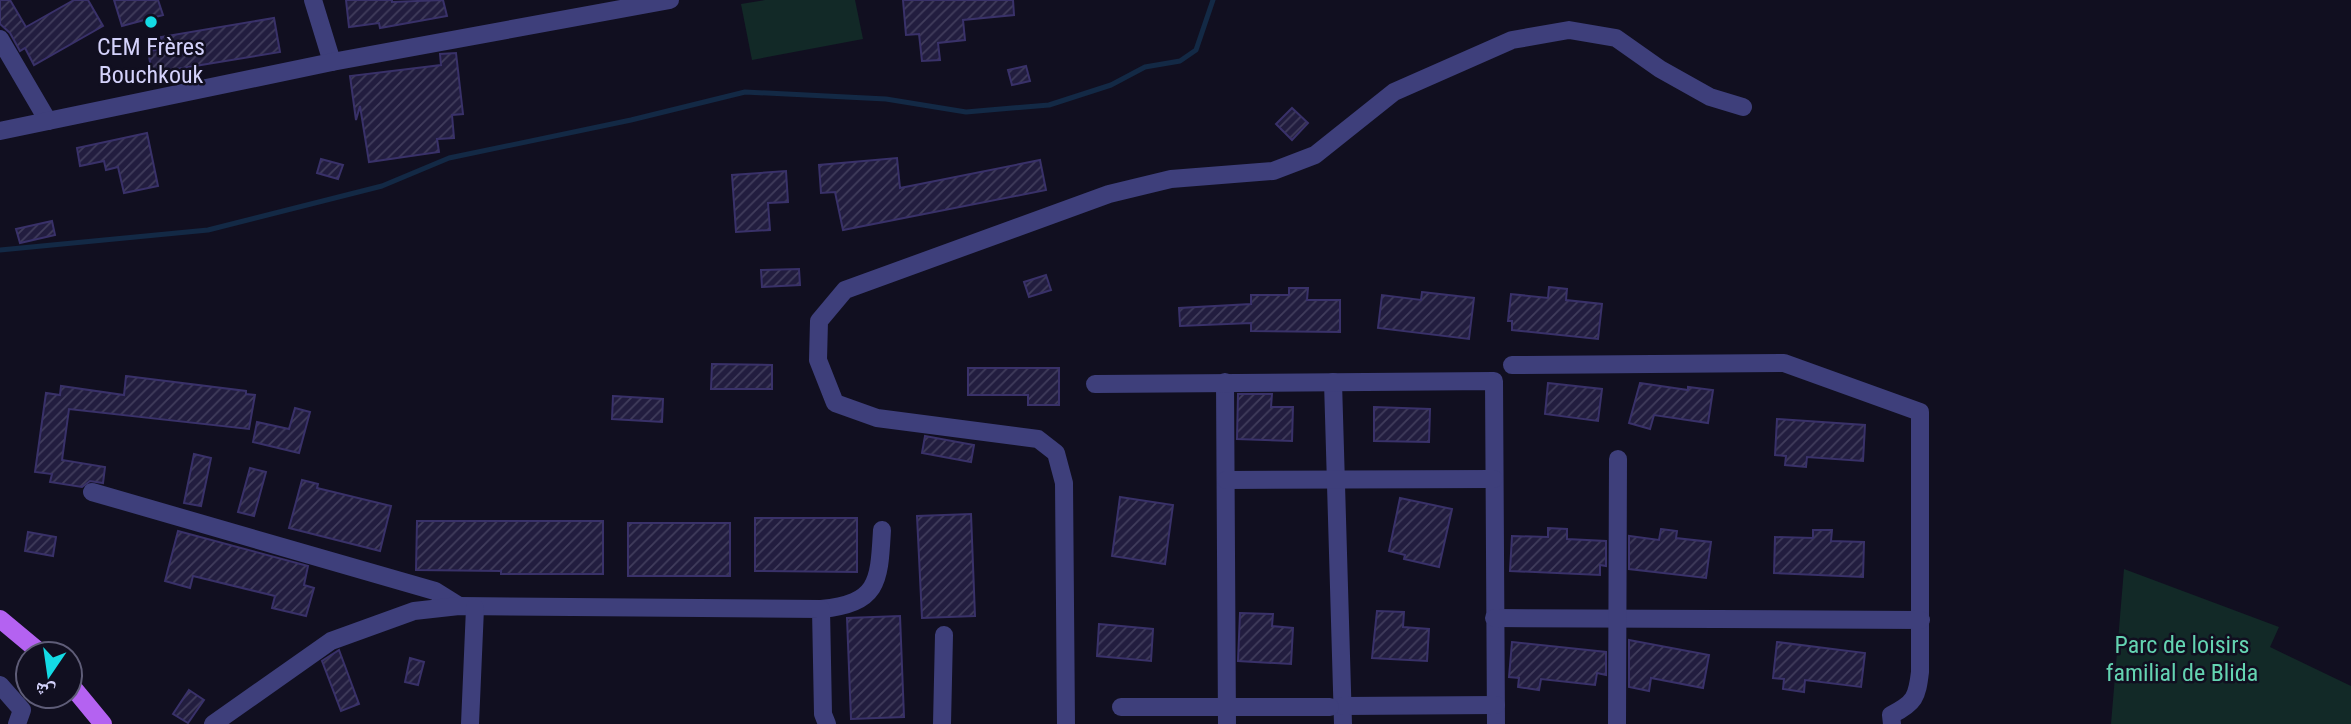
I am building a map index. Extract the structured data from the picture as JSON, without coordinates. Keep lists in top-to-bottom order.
{
  "parks": ["Parc de loisirs familial de Blida"],
  "places": ["CEM Frères Bouchkouk"],
  "north": "bottom"
}
